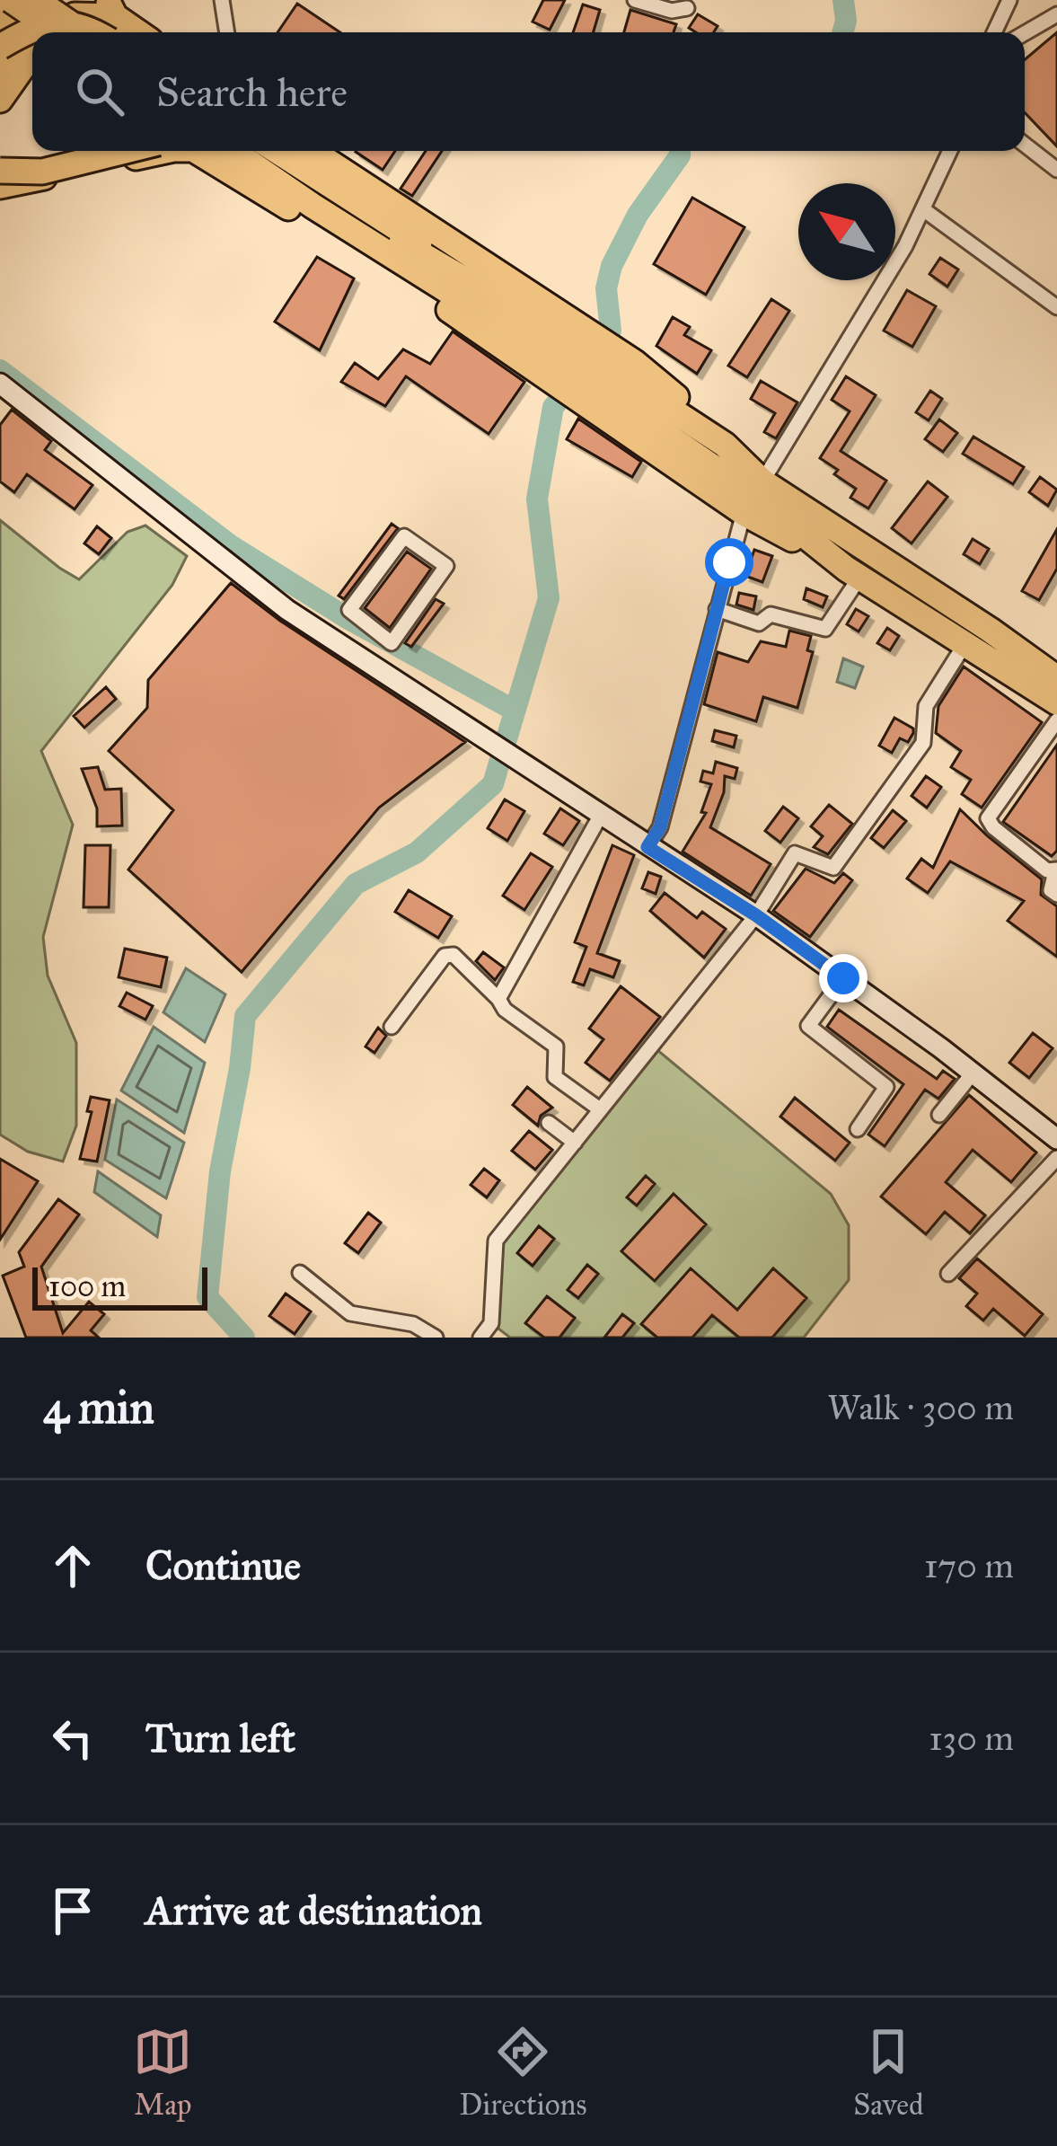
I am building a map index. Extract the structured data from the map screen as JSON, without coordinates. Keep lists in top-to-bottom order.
{
  "scale_bar": "100 m",
  "north": "top left",
  "page": {
    "search": "Search here",
    "scale": "100 m",
    "heading": ["4 min", "Walk · 300 m"],
    "list": [
      ["Continue", "170 m"],
      ["Turn left", "130 m"],
      "Arrive at destination"
    ],
    "nav": ["Map", "Directions", "Saved"]
  }
}
